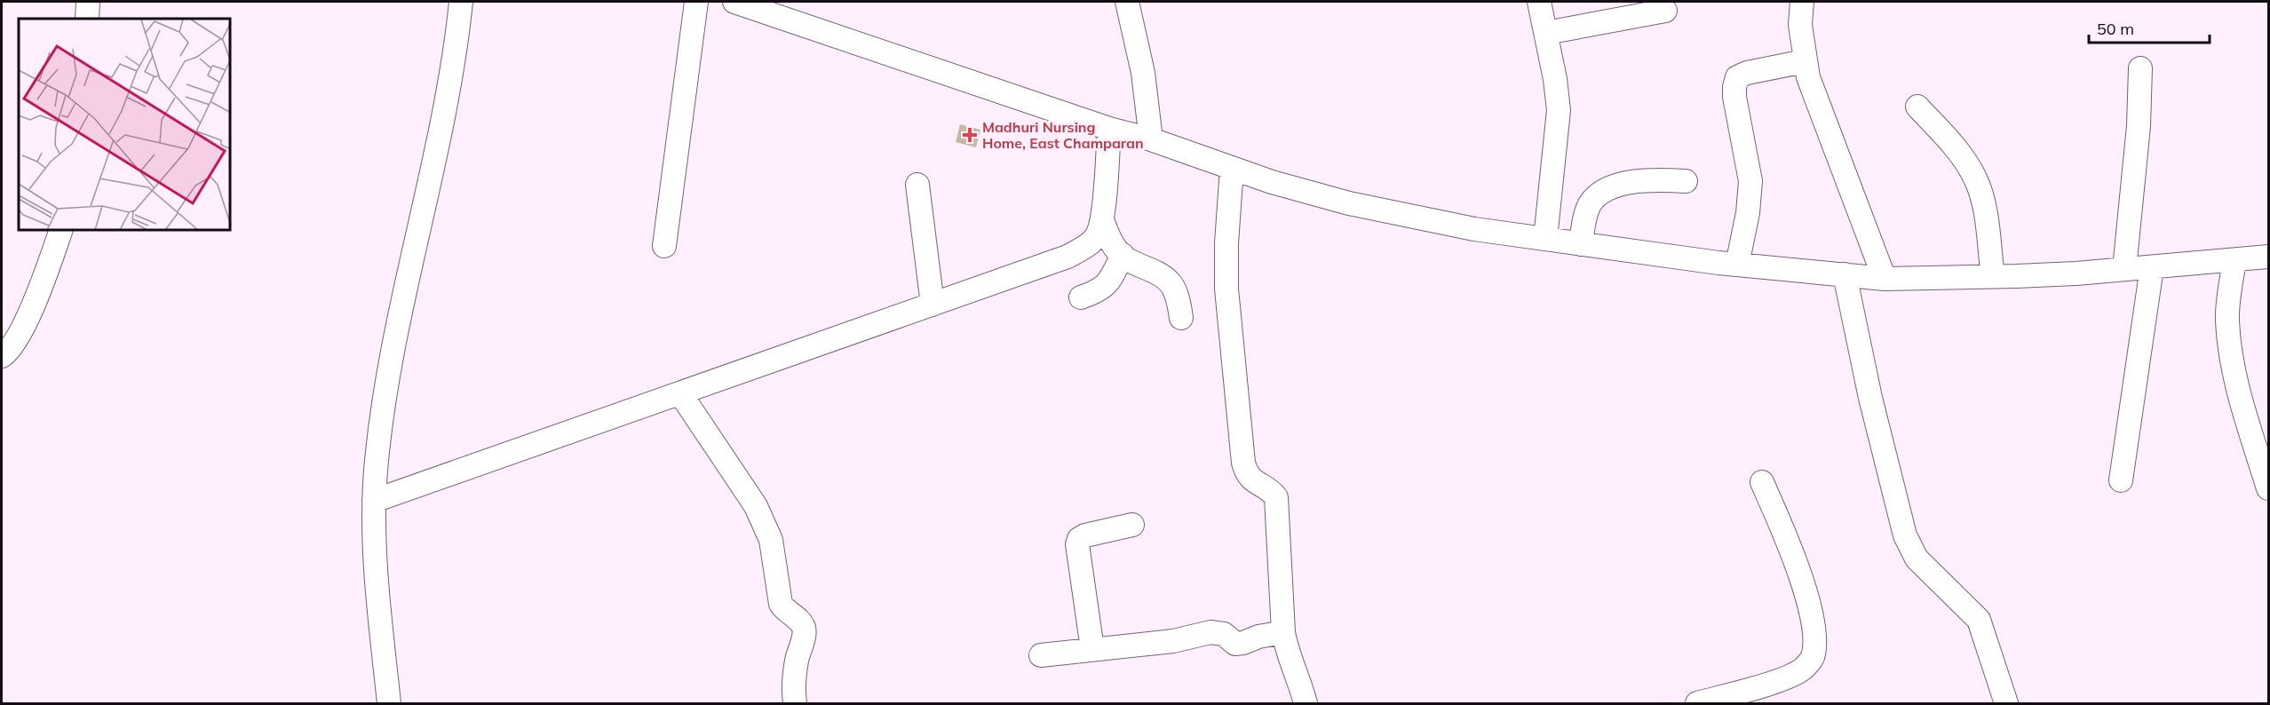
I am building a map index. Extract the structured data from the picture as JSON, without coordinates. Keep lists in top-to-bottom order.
{
  "places": {
    "health": ["Madhuri Nursing Home, East Champaran"]
  },
  "scale_bar": "50 m"
}
